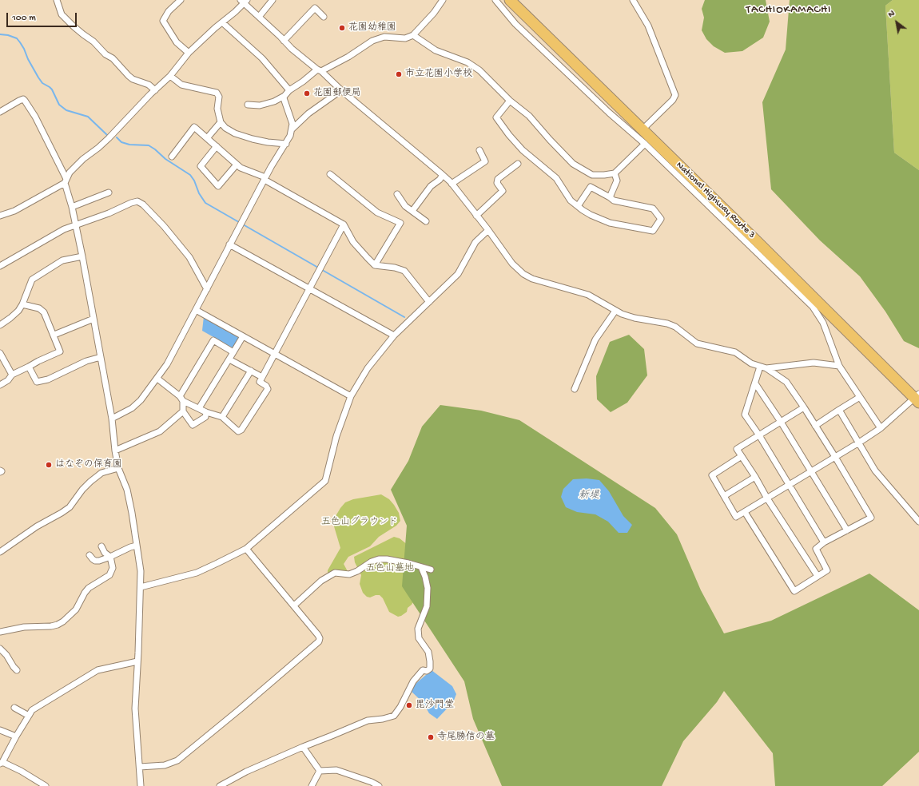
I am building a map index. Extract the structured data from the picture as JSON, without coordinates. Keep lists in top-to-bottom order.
{
  "streets": {
    "highway": ["National Highway Route 3"]
  },
  "districts": ["TACHIOKAMACHI"],
  "water": ["新堤"],
  "parks": ["五色山グラウンド", "五色山墓地"],
  "places": [
    "花園幼稚園",
    "市立花園小学校",
    "花園郵便局",
    "はなぞの保育園",
    "毘沙門堂",
    "寺尾勝信の墓"
  ],
  "scale_bar": "100 m",
  "north": "top left"
}
